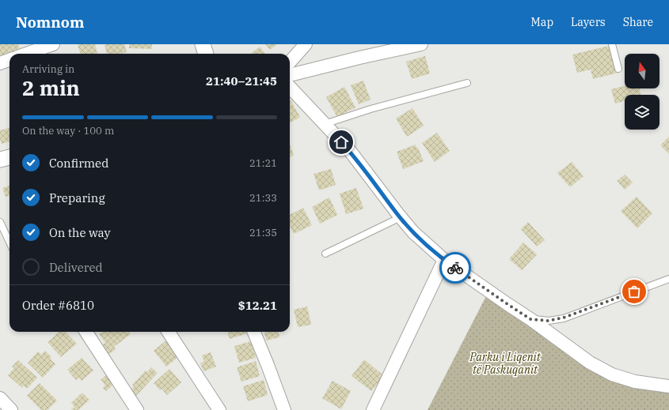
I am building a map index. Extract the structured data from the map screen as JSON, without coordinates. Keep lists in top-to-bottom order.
{
  "parks": ["Parku i Liqenit të Paskuqanit"],
  "north": "top",
  "page": {
    "header": "Nomnom",
    "nav": ["Map", "Layers", "Share"],
    "heading": ["2 min", "Arriving in", "21:40–21:45"],
    "panel": ["Order #6810", "$12.21"],
    "bar": "On the way · 100 m",
    "list": [
      ["Confirmed", "21:21"],
      ["Preparing", "21:33"],
      ["On the way", "21:35"],
      "Delivered"
    ]
  }
}
